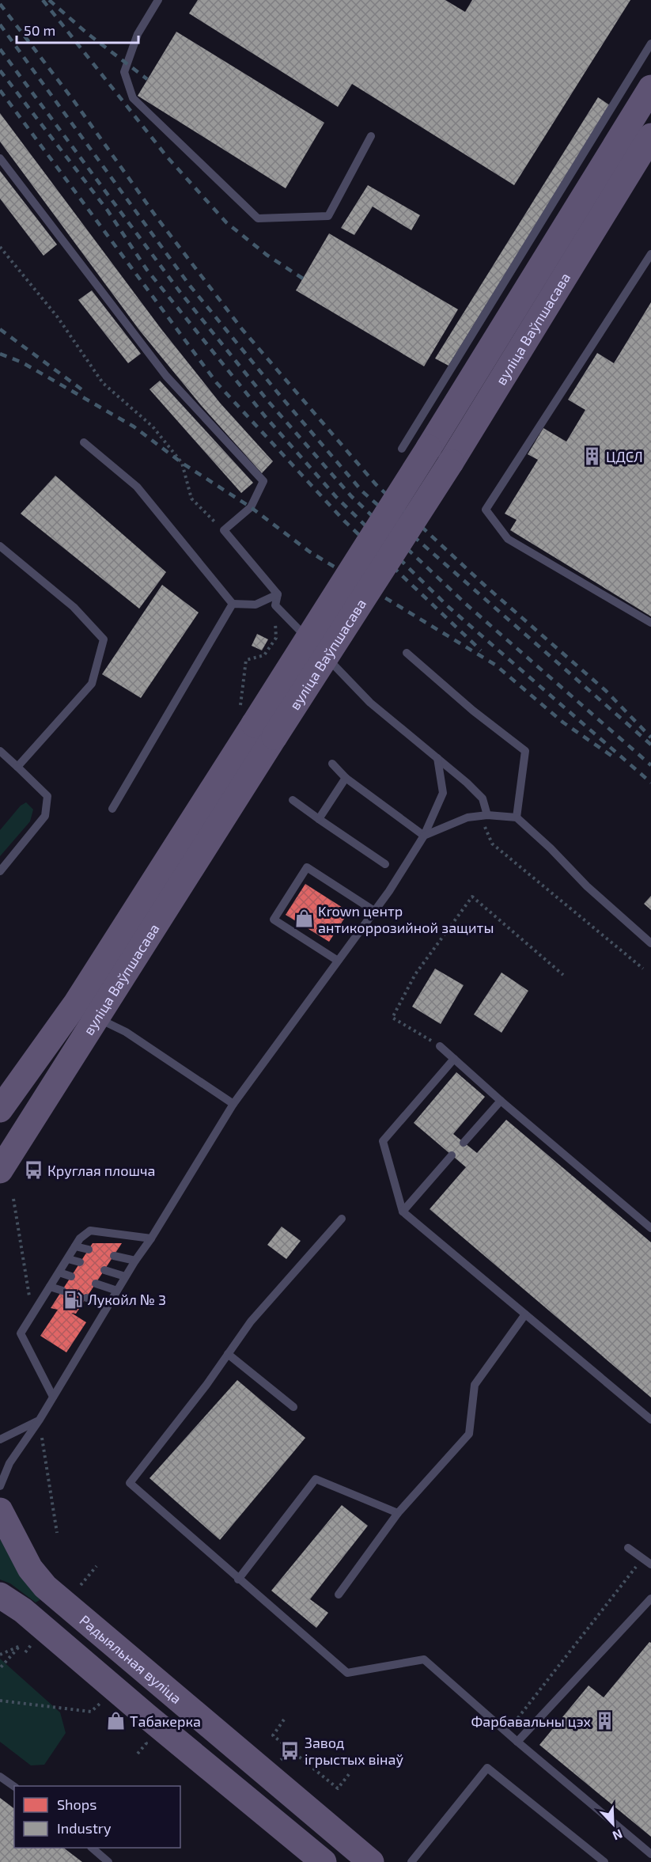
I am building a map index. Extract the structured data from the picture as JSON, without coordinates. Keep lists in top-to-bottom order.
{
  "streets": {
    "main road": ["вуліца Ваўпшасава", "Радыяльная вуліца"]
  },
  "places": {
    "building": ["ЦДСЛ", "Фарбавальны цэх"],
    "shop": ["Krown центр антикоррозийной защиты", "Табакерка"],
    "bus stop": ["Круглая плошча", "Завод ігрыстых вінаў"],
    "fuel station": ["Лукойл № 3"]
  },
  "legend": ["Shops", "Industry"],
  "scale_bar": "50 m",
  "north": "bottom right"
}
